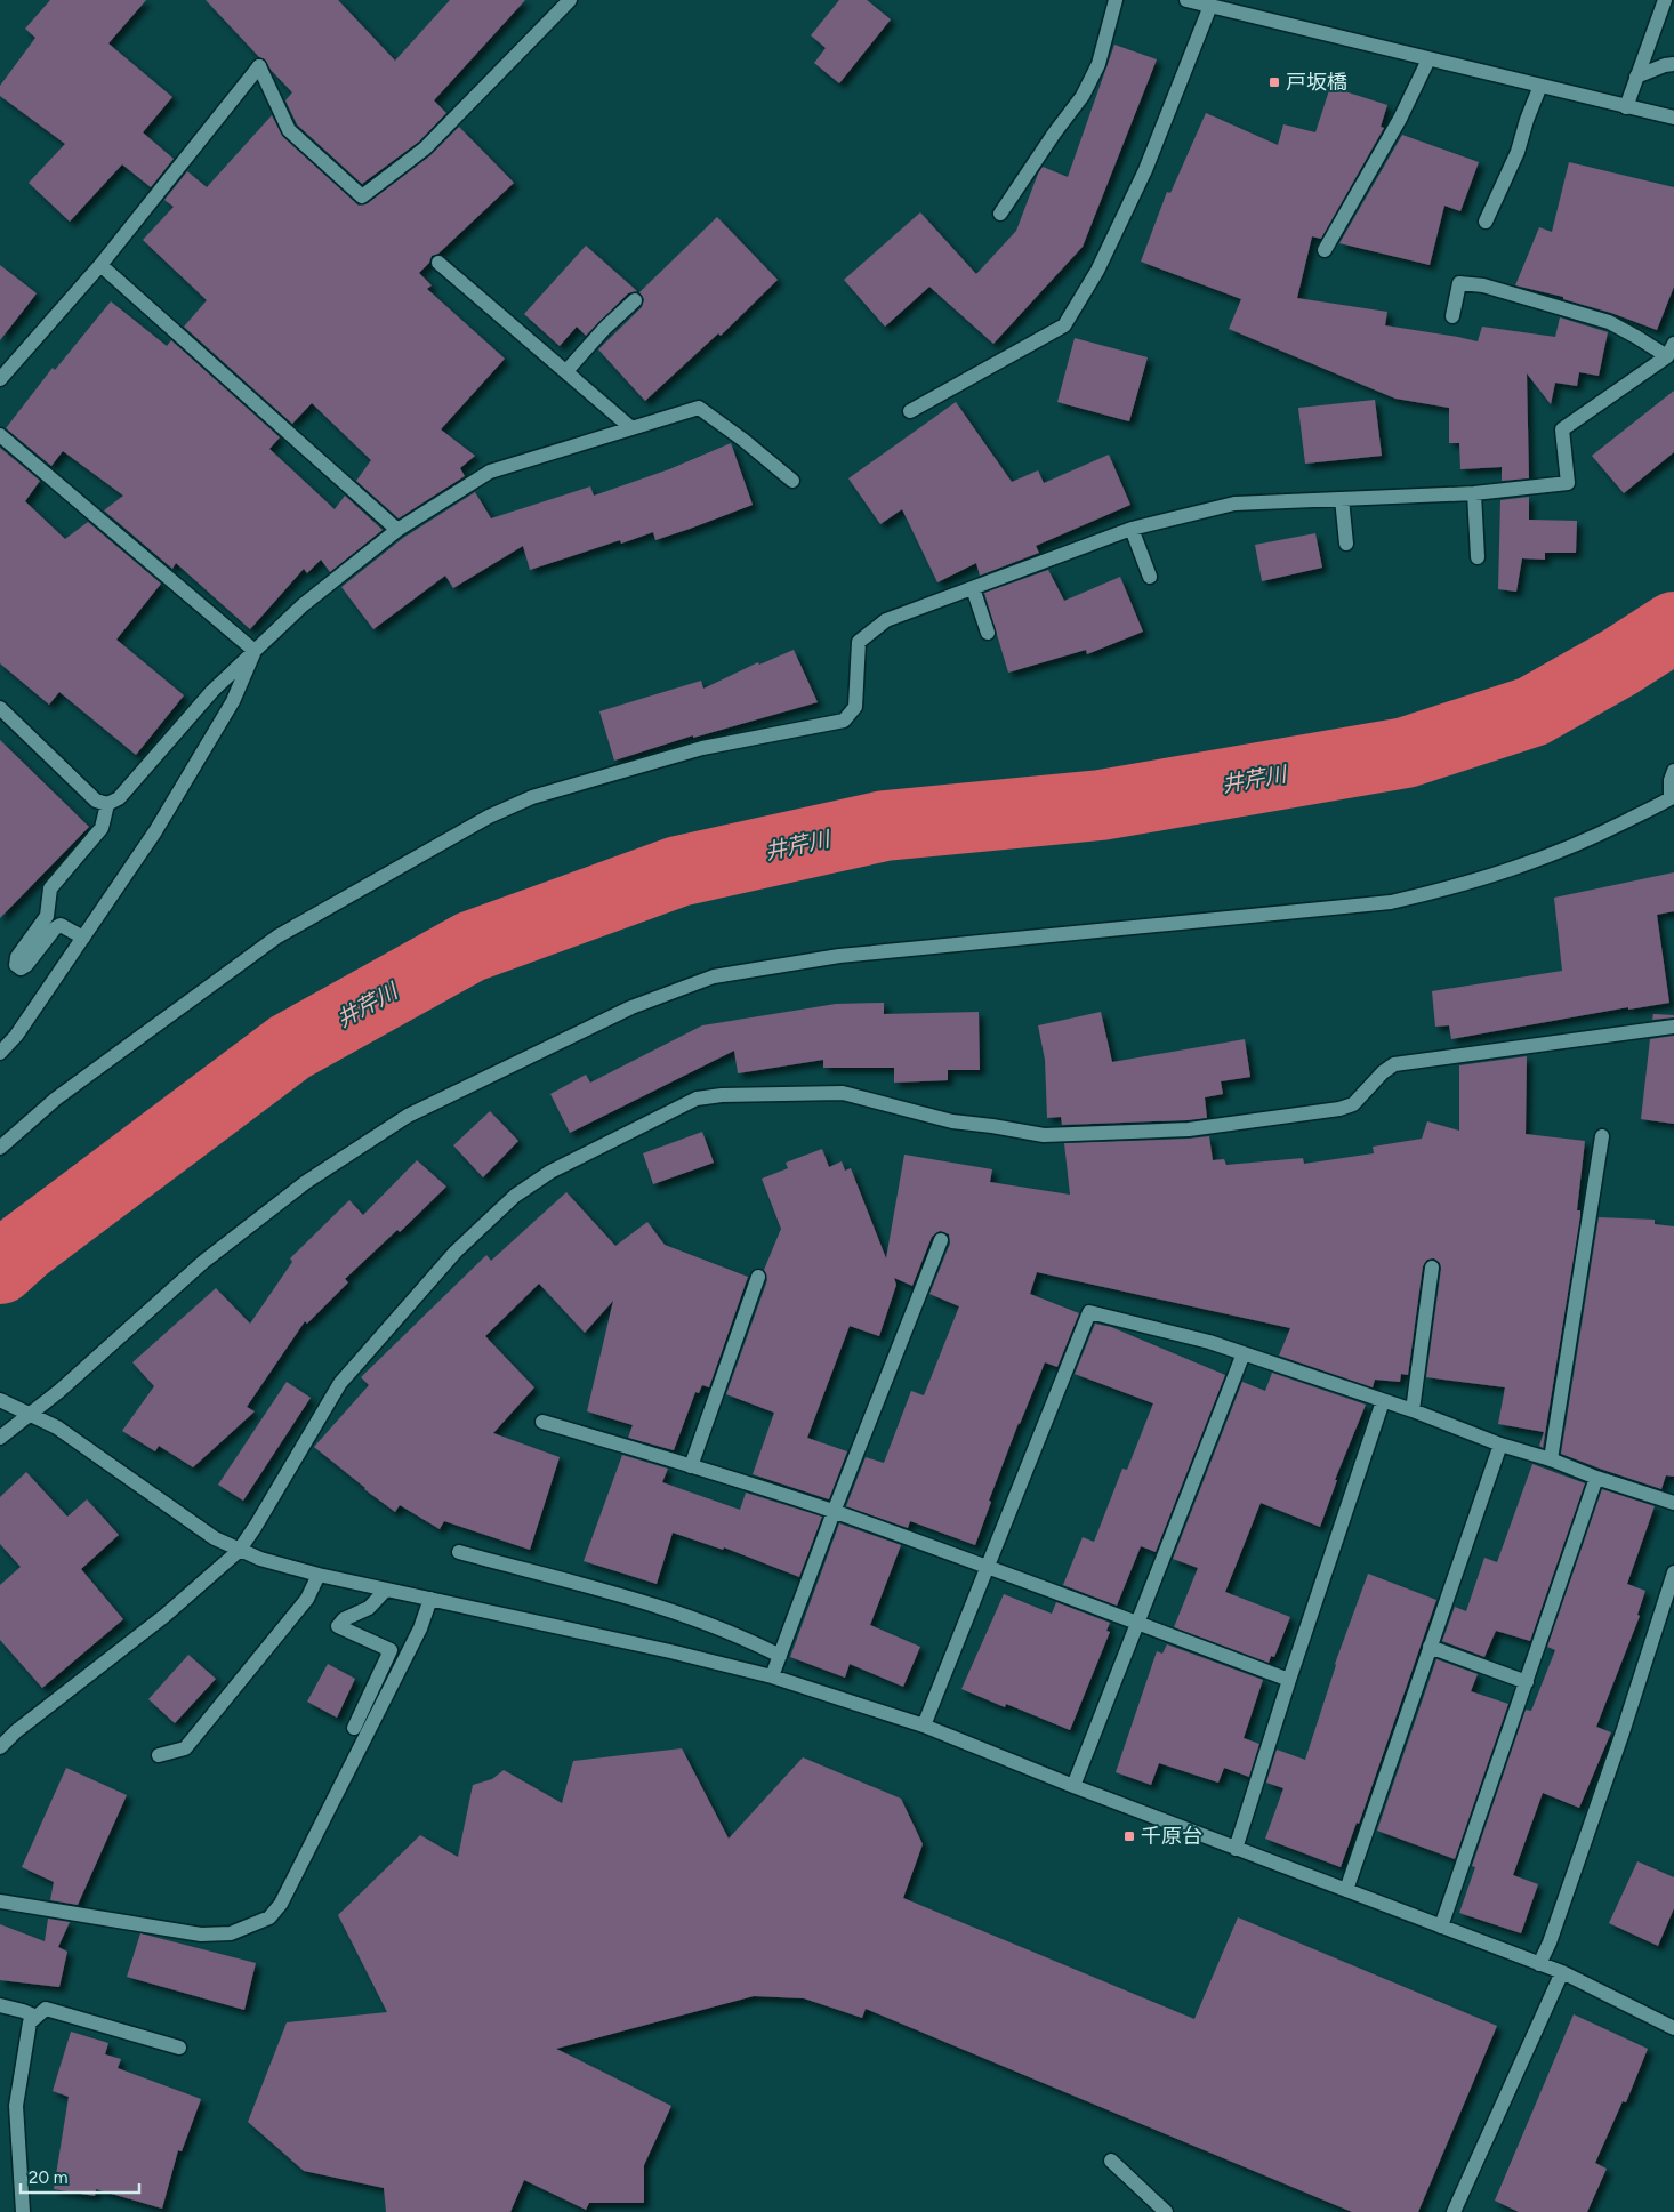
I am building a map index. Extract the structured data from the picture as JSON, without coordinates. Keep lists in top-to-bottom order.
{
  "water": ["井芹川"],
  "places": {
    "transit": ["戸坂橋", "千原台"]
  },
  "scale_bar": "20 m"
}
